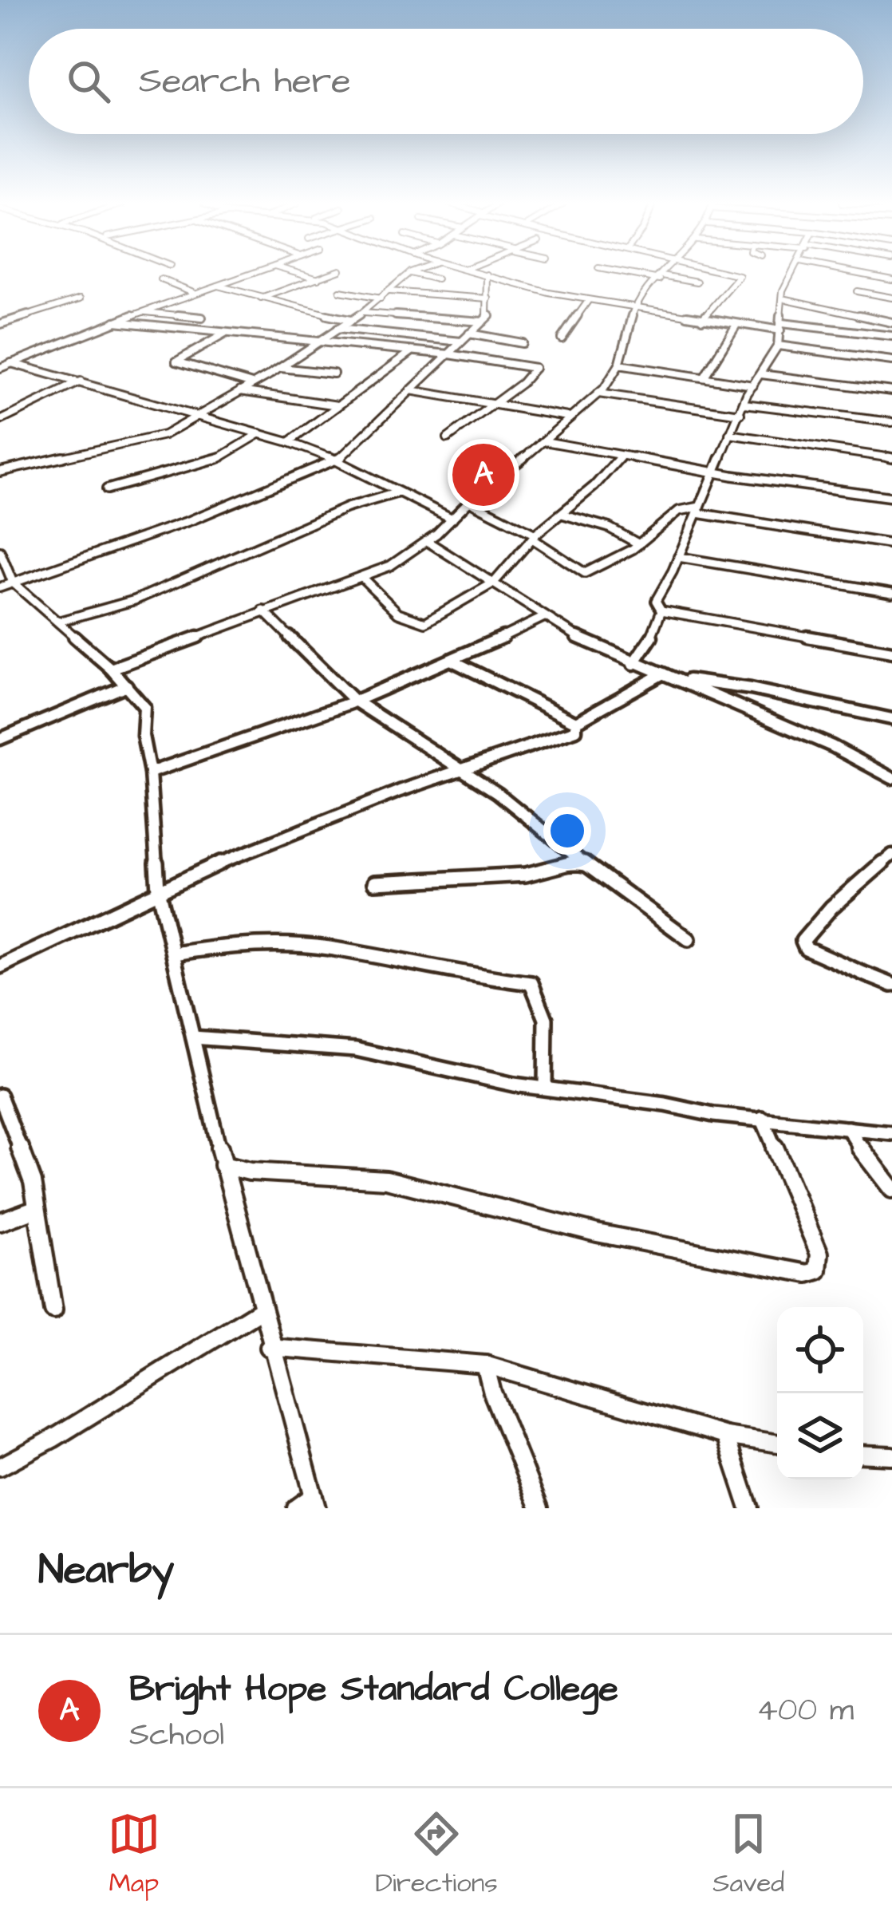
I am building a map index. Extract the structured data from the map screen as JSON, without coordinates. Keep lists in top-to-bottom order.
{
  "page": {
    "search": "Search here",
    "pins": "A",
    "heading": "Nearby",
    "list": [
      {
        "mark": "A",
        "name": "Bright Hope Standard College",
        "note": "School",
        "value": "400 m"
      }
    ],
    "nav": ["Map", "Directions", "Saved"]
  }
}
